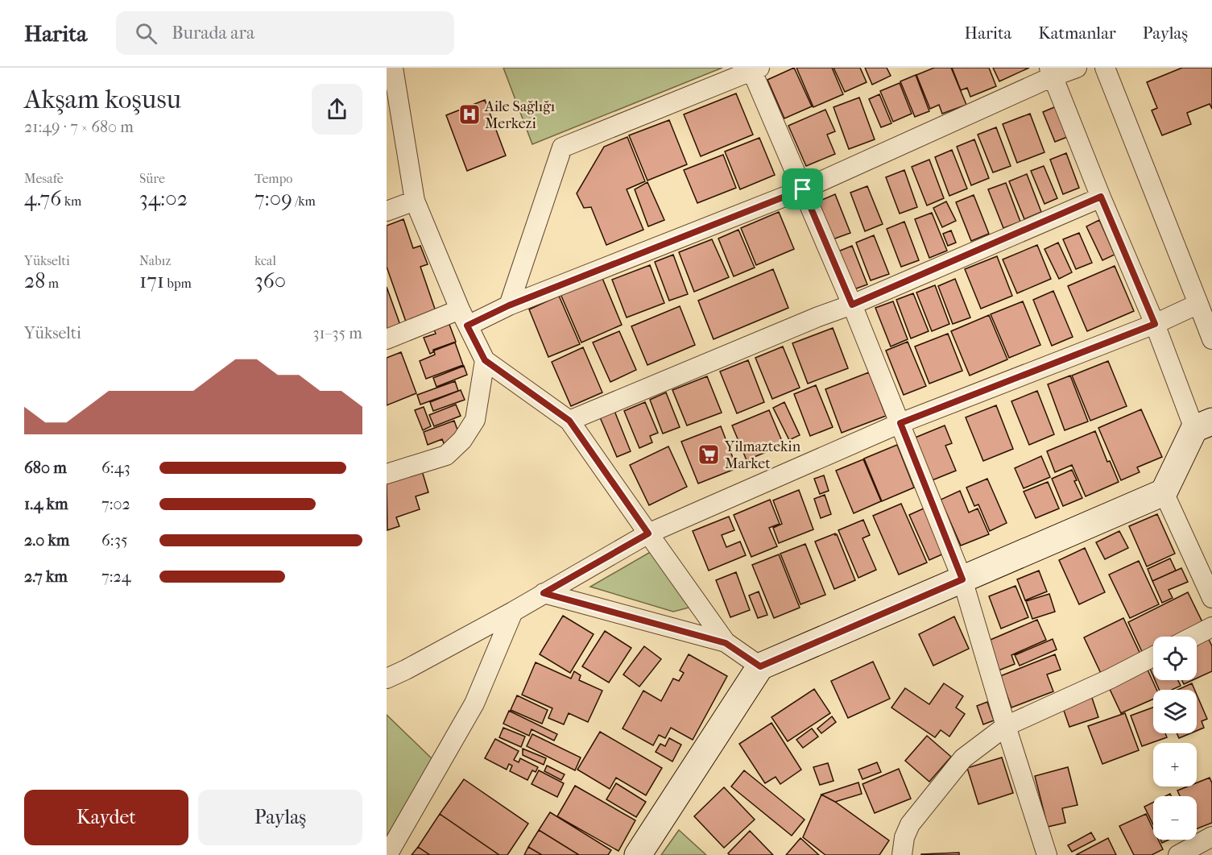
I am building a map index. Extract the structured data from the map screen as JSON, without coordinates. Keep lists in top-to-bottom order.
{
  "places": {
    "hospital": ["Aile Sağlığı Merkezi"],
    "supermarket": ["Yilmaztekin Market"]
  },
  "page": {
    "header": "Harita",
    "search": "Burada ara",
    "nav": ["Harita", "Katmanlar", "Paylaş"],
    "heading": ["Akşam koşusu", "21:49 · 7 × 680 m"],
    "stats": [
      ["Mesafe", "4.76 km"],
      ["Süre", "34:02"],
      ["Tempo", "7:09 /km"],
      ["Yükselti", "28 m"],
      ["Nabız", "171 bpm"],
      ["kcal", "360"]
    ],
    "chart": ["Yükselti", "31–35 m"],
    "list": [
      {
        "name": "680 m",
        "note": "6:43"
      },
      {
        "name": "1.4 km",
        "note": "7:02"
      },
      {
        "name": "2.0 km",
        "note": "6:35"
      },
      {
        "name": "2.7 km",
        "note": "7:24"
      }
    ],
    "map_buttons": ["+", "−"],
    "buttons": ["Kaydet", "Paylaş"]
  }
}
